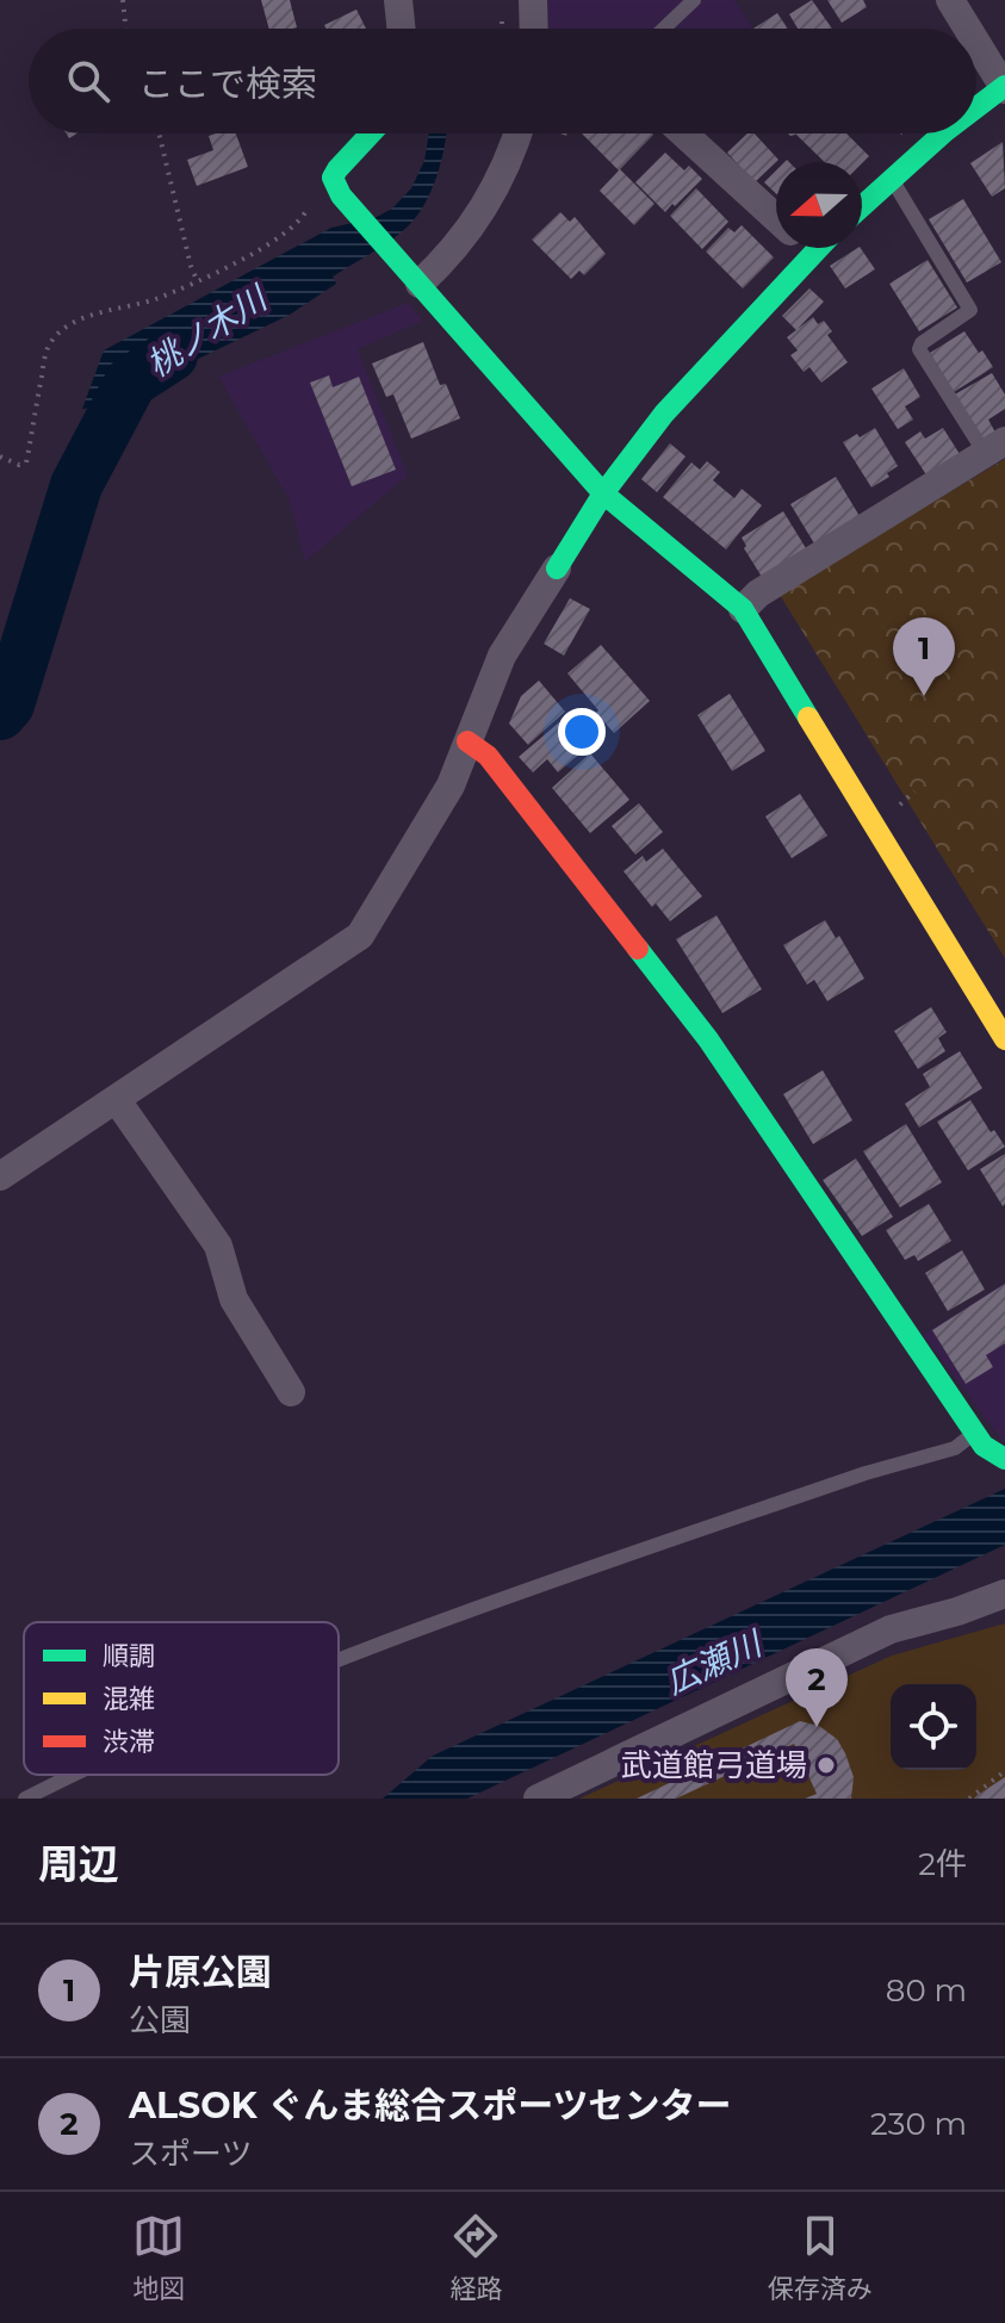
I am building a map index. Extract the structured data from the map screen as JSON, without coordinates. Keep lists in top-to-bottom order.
{
  "water": ["桃ノ木川", "広瀬川"],
  "places": ["武道館弓道場"],
  "legend": ["順調", "混雑", "渋滞"],
  "north": "left",
  "page": {
    "search": "ここで検索",
    "pins": ["1", "2"],
    "heading": ["周辺", "2件"],
    "list": [
      {
        "mark": "1",
        "name": "片原公園",
        "note": "公園",
        "value": "80 m"
      },
      {
        "mark": "2",
        "name": "ALSOK ぐんま総合スポーツセンター",
        "note": "スポーツ",
        "value": "230 m"
      }
    ],
    "nav": ["地図", "経路", "保存済み"]
  }
}
